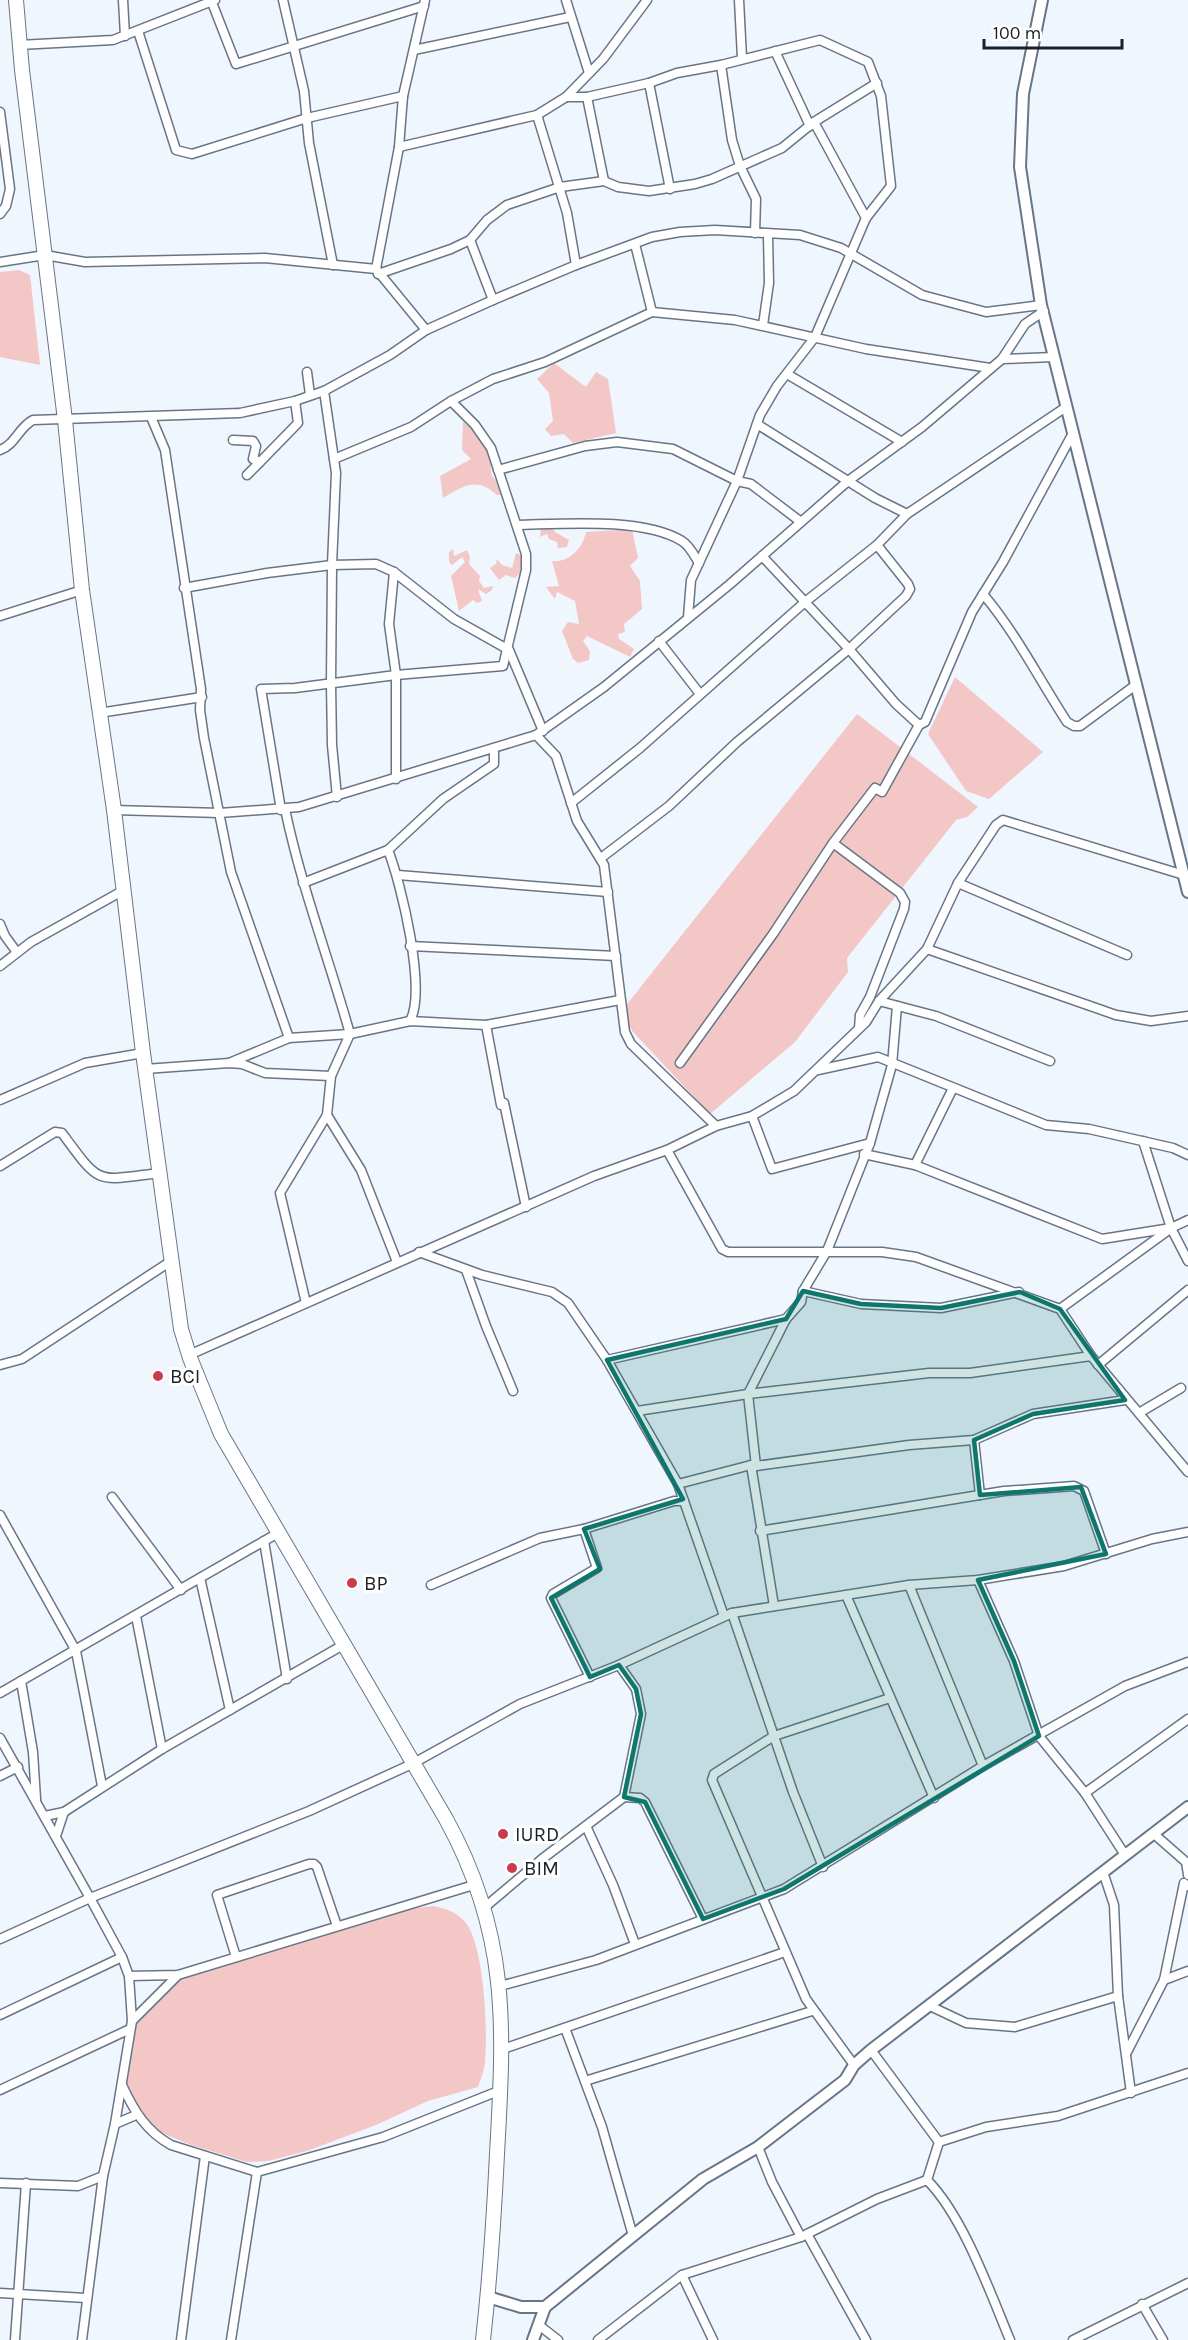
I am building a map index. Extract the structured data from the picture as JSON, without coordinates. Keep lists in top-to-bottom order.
{
  "places": [
    "BCI",
    "BP",
    "IURD",
    "BIM"
  ],
  "scale_bar": "100 m"
}
